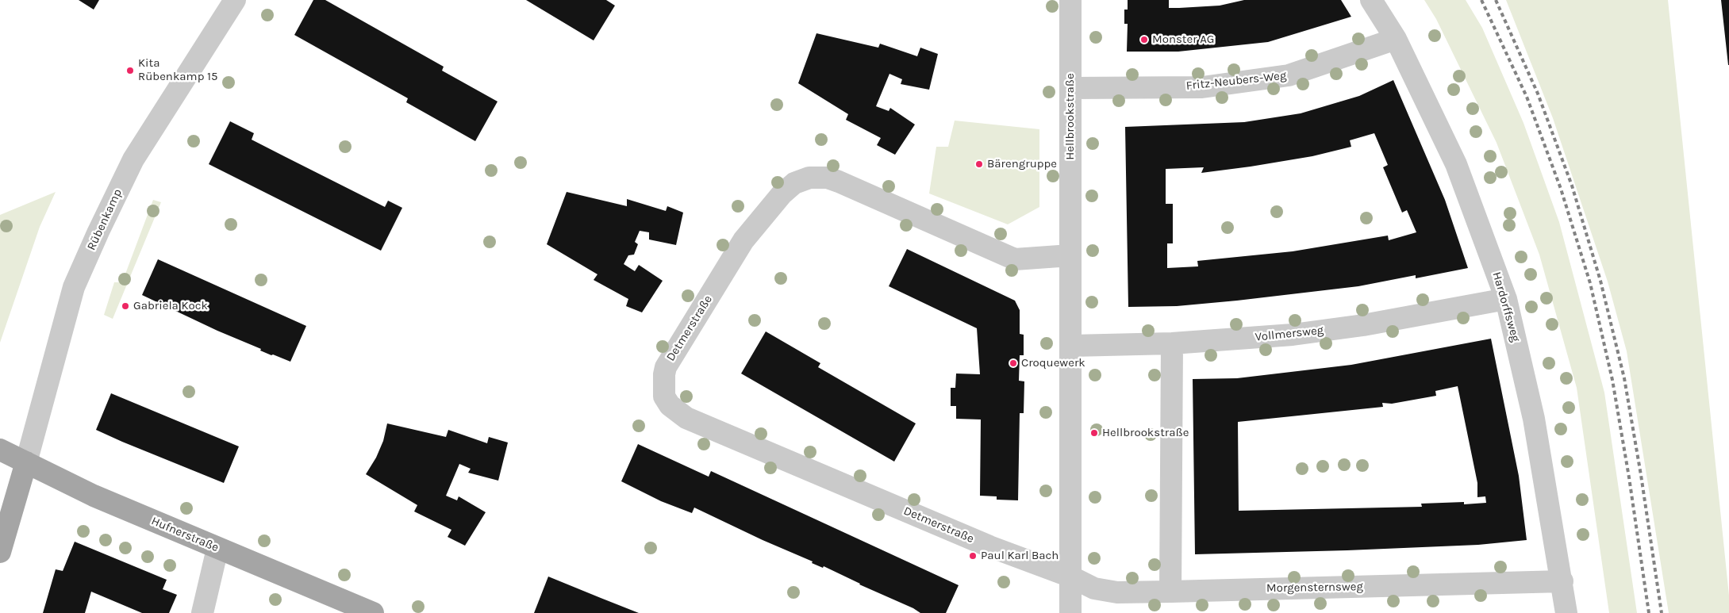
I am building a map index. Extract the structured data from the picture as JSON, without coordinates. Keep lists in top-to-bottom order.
{
  "streets": {
    "main road": ["Hufnerstraße"],
    "street": [
      "Fritz-Neubers-Weg",
      "Hellbrookstraße",
      "Rübenkamp",
      "Hardorffsweg",
      "Detmerstraße",
      "Vollmersweg",
      "Morgensternsweg"
    ]
  },
  "crossings": [
    ["Fritz-Neubers-Weg", "Hellbrookstraße"],
    ["Fritz-Neubers-Weg", "Hardorffsweg"],
    ["Hellbrookstraße", "Detmerstraße"],
    ["Hellbrookstraße", "Vollmersweg"],
    ["Hellbrookstraße", "Morgensternsweg"],
    ["Rübenkamp", "Hufnerstraße"],
    ["Hardorffsweg", "Vollmersweg"],
    ["Hardorffsweg", "Morgensternsweg"],
    ["Detmerstraße", "Morgensternsweg"]
  ],
  "places": [
    "Monster AG",
    "Kita Rübenkamp 15",
    "Bärengruppe",
    "Gabriela Kock",
    "Croquewerk",
    "Hellbrookstraße",
    "Paul Karl Bach"
  ]
}
